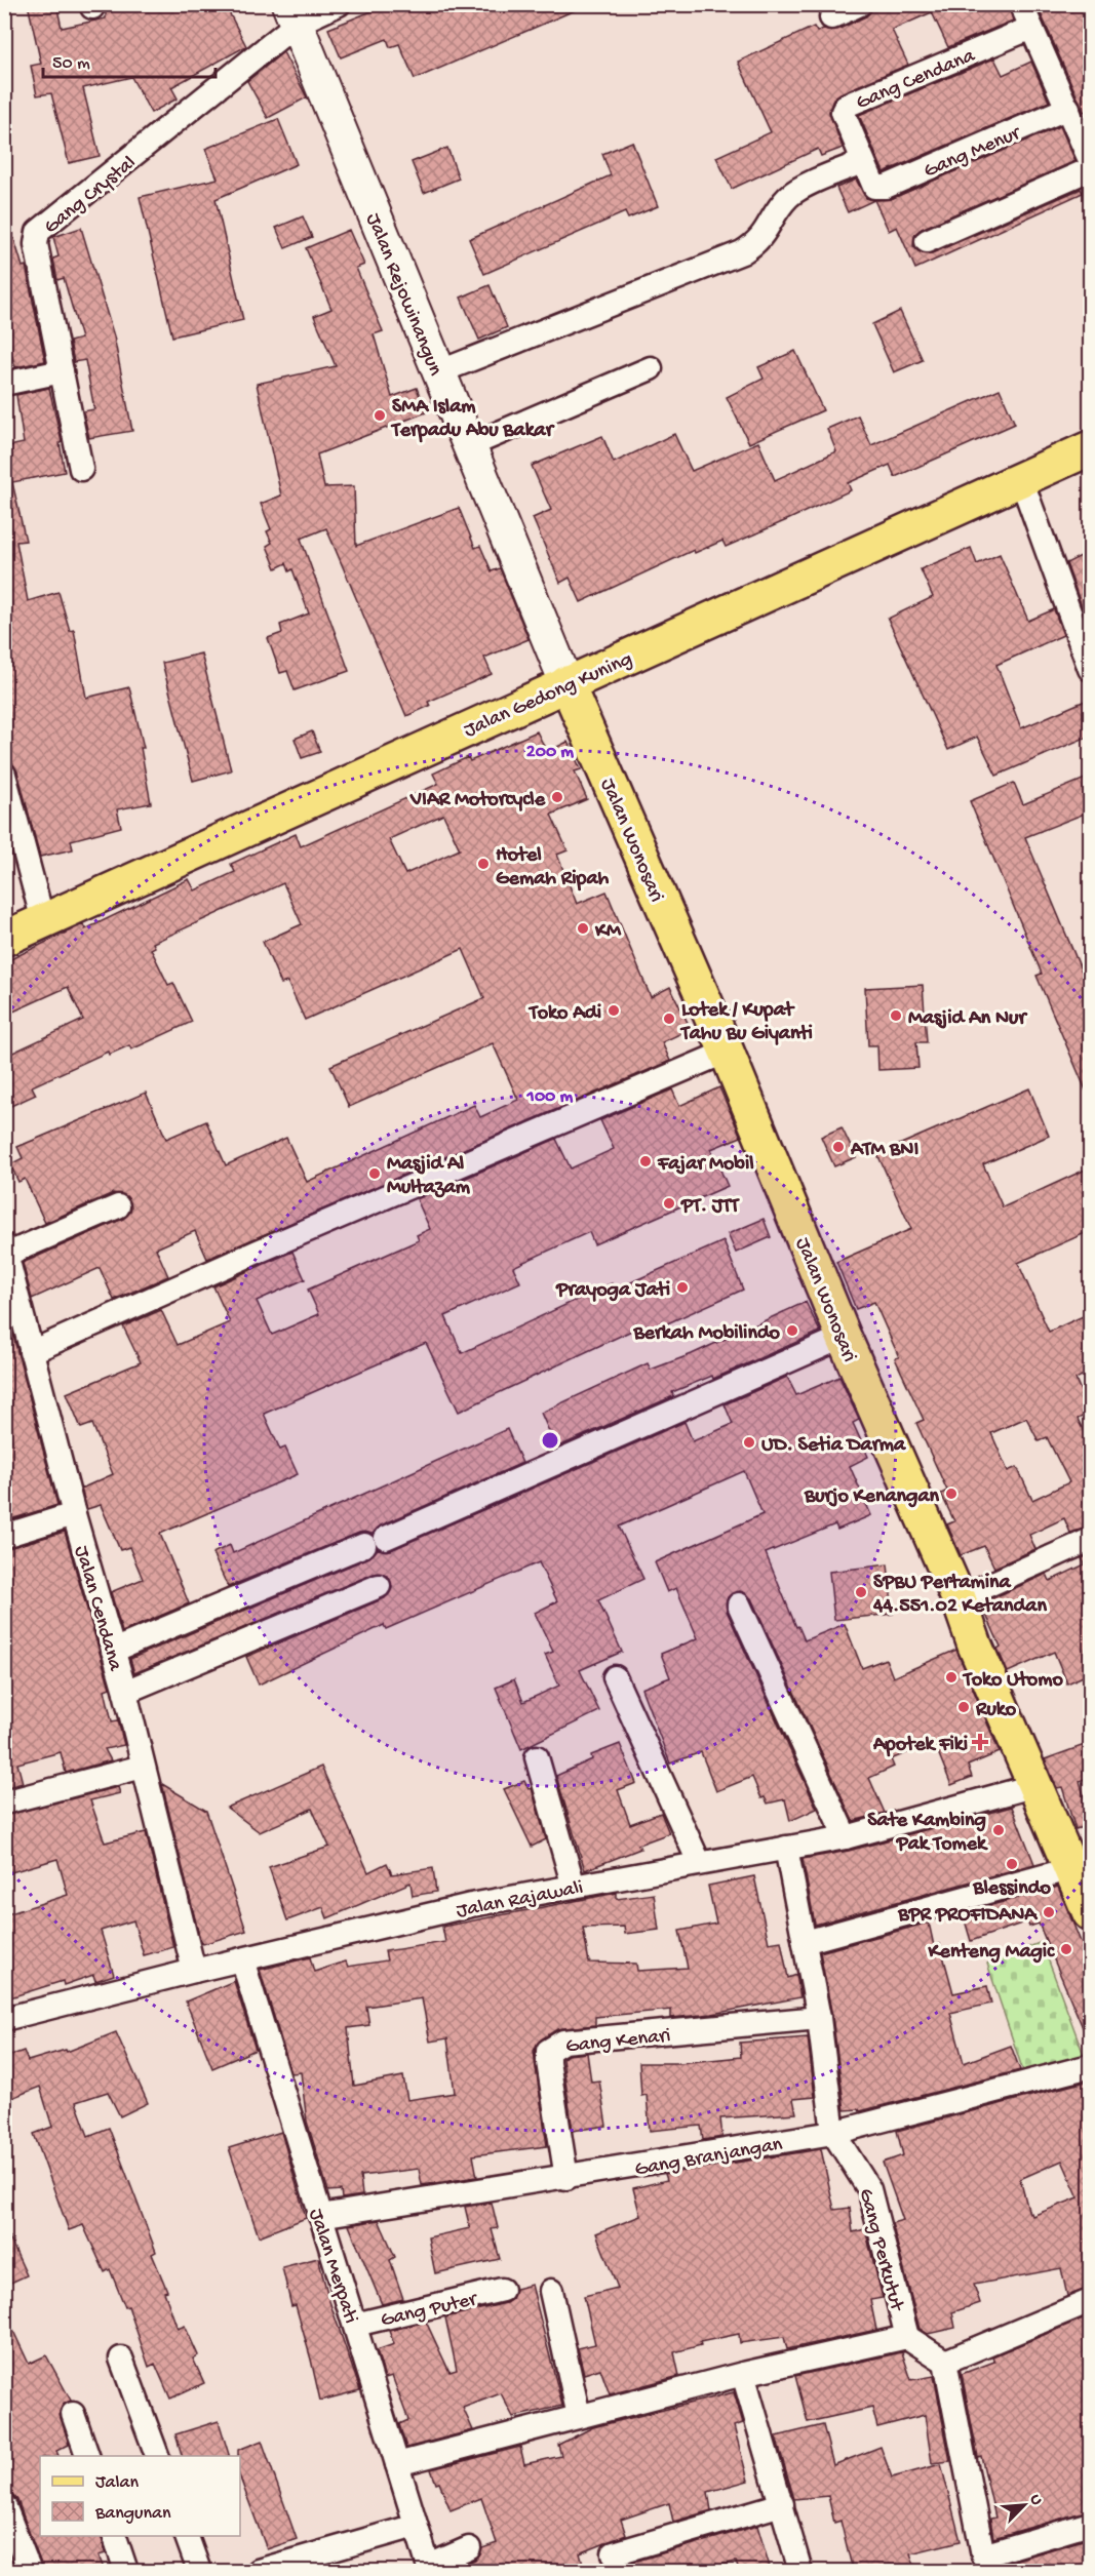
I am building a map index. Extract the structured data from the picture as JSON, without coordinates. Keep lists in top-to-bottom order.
{
  "streets": {
    "main road": ["Jalan Rejowinangun", "Jalan Gedong Kuning", "Jalan Wonosari"],
    "street": [
      "Gang Cendana",
      "Gang Menur",
      "Gang Crystal",
      "Jalan Cendana",
      "Jalan Rajawali",
      "Gang Kenari",
      "Gang Branjangan",
      "Gang Perkutut",
      "Jalan Merpati",
      "Gang Puter"
    ]
  },
  "crossings": [
    ["Gang Cendana", "Gang Menur"],
    ["Gang Crystal", "Jalan Rejowinangun"],
    ["Jalan Rejowinangun", "Jalan Gedong Kuning"],
    ["Jalan Rejowinangun", "Jalan Wonosari"],
    ["Jalan Gedong Kuning", "Jalan Wonosari"],
    ["Jalan Wonosari", "Jalan Rajawali"],
    ["Jalan Cendana", "Jalan Rajawali"],
    ["Jalan Rajawali", "Jalan Merpati"],
    ["Gang Kenari", "Gang Branjangan"],
    ["Gang Branjangan", "Gang Perkutut"],
    ["Gang Branjangan", "Jalan Merpati"],
    ["Jalan Merpati", "Gang Puter"]
  ],
  "places": {
    "other": [
      "SMA Islam Terpadu Abu Bakar",
      "VIAR Motorcycle",
      "Hotel Gemah Ripah",
      "KM",
      "Toko Adi",
      "Masjid An Nur",
      "Lotek / Kupat Tahu Bu Giyanti",
      "ATM BNI",
      "Fajar Mobil",
      "Masjid Al Multazam",
      "PT. JTT",
      "Prayoga Jati",
      "Berkah Mobilindo",
      "UD. Setia Darma",
      "Burjo Kenangan",
      "SPBU Pertamina 44.551.02 Ketandan",
      "Toko Utomo",
      "Ruko",
      "Sate Kambing Pak Tomek",
      "Blessindo",
      "BPR PROFIDANA",
      "Kenteng Magic"
    ],
    "health": ["Apotek Fiki"]
  },
  "legend": ["Jalan", "Bangunan"],
  "scale_bar": "50 m",
  "north": "top right",
  "rings": ["200 m", "100 m"]
}
